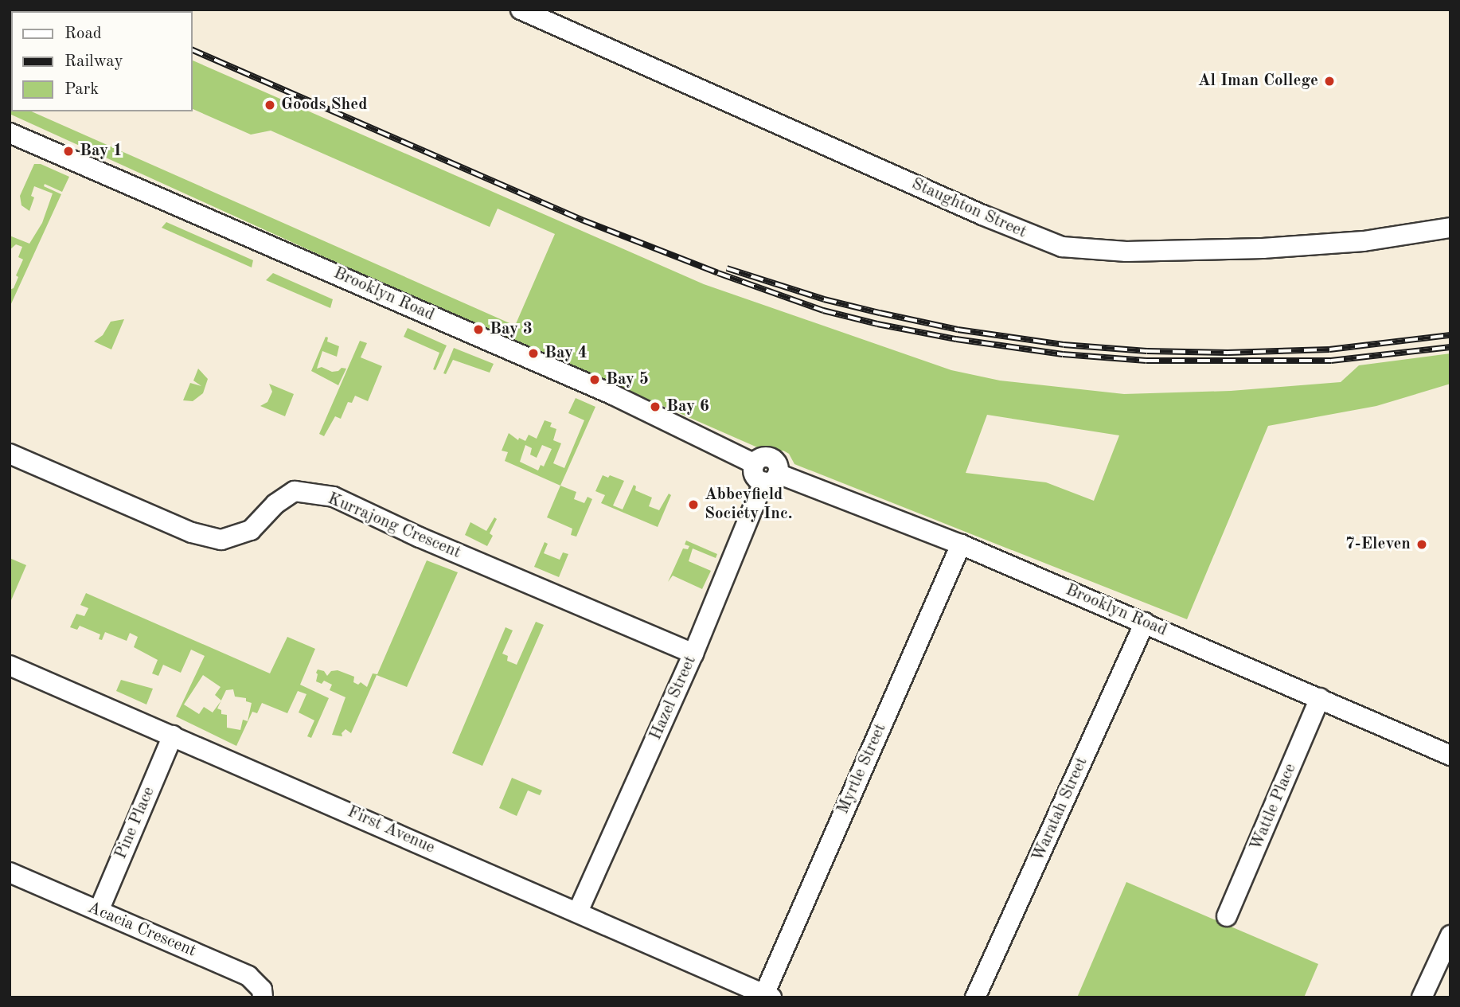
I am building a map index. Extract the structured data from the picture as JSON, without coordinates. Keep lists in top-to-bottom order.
{
  "streets": {
    "street": [
      "Staughton Street",
      "Brooklyn Road",
      "Kurrajong Crescent",
      "Hazel Street",
      "Myrtle Street",
      "Wattle Place",
      "Waratah Street",
      "Pine Place",
      "First Avenue",
      "Acacia Crescent"
    ]
  },
  "crossings": [
    ["Brooklyn Road", "Hazel Street"],
    ["Brooklyn Road", "Myrtle Street"],
    ["Brooklyn Road", "Wattle Place"],
    ["Brooklyn Road", "Waratah Street"],
    ["Kurrajong Crescent", "Hazel Street"],
    ["Hazel Street", "First Avenue"],
    ["Myrtle Street", "First Avenue"],
    ["Pine Place", "First Avenue"],
    ["Pine Place", "Acacia Crescent"]
  ],
  "places": [
    "Al Iman College",
    "Goods Shed",
    "Bay 1",
    "Bay 3",
    "Bay 4",
    "Bay 5",
    "Bay 6",
    "Abbeyfield Society Inc.",
    "7-Eleven"
  ],
  "legend": ["Road", "Railway", "Park"]
}
